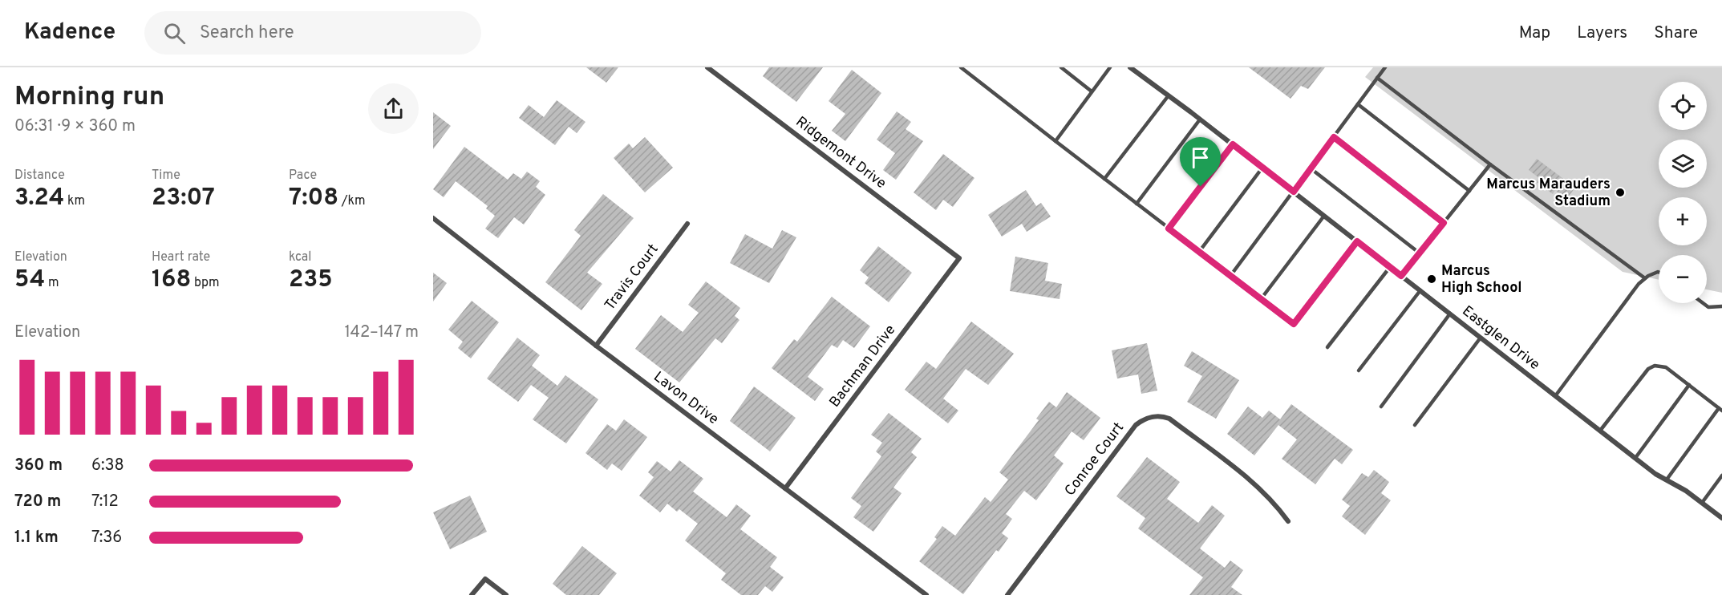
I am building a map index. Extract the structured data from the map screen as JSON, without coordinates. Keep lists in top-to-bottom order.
{
  "streets": {
    "street": [
      "Ridgemont Drive",
      "Travis Court",
      "Eastglen Drive",
      "Bachman Drive",
      "Lavon Drive",
      "Conroe Court"
    ]
  },
  "crossings": [
    ["Ridgemont Drive", "Bachman Drive"],
    ["Travis Court", "Lavon Drive"],
    ["Bachman Drive", "Lavon Drive"]
  ],
  "places": ["Marcus Marauders Stadium", "Marcus High School"],
  "page": {
    "header": "Kadence",
    "search": "Search here",
    "nav": ["Map", "Layers", "Share"],
    "heading": ["Morning run", "06:31 · 9 × 360 m"],
    "map_buttons": ["+", "−"],
    "stats": [
      ["Distance", "3.24 km"],
      ["Time", "23:07"],
      ["Pace", "7:08 /km"],
      ["Elevation", "54 m"],
      ["Heart rate", "168 bpm"],
      ["kcal", "235"]
    ],
    "chart": ["Elevation", "142–147 m"],
    "list": [
      {
        "name": "360 m",
        "note": "6:38"
      },
      {
        "name": "720 m",
        "note": "7:12"
      },
      {
        "name": "1.1 km",
        "note": "7:36"
      }
    ]
  }
}
